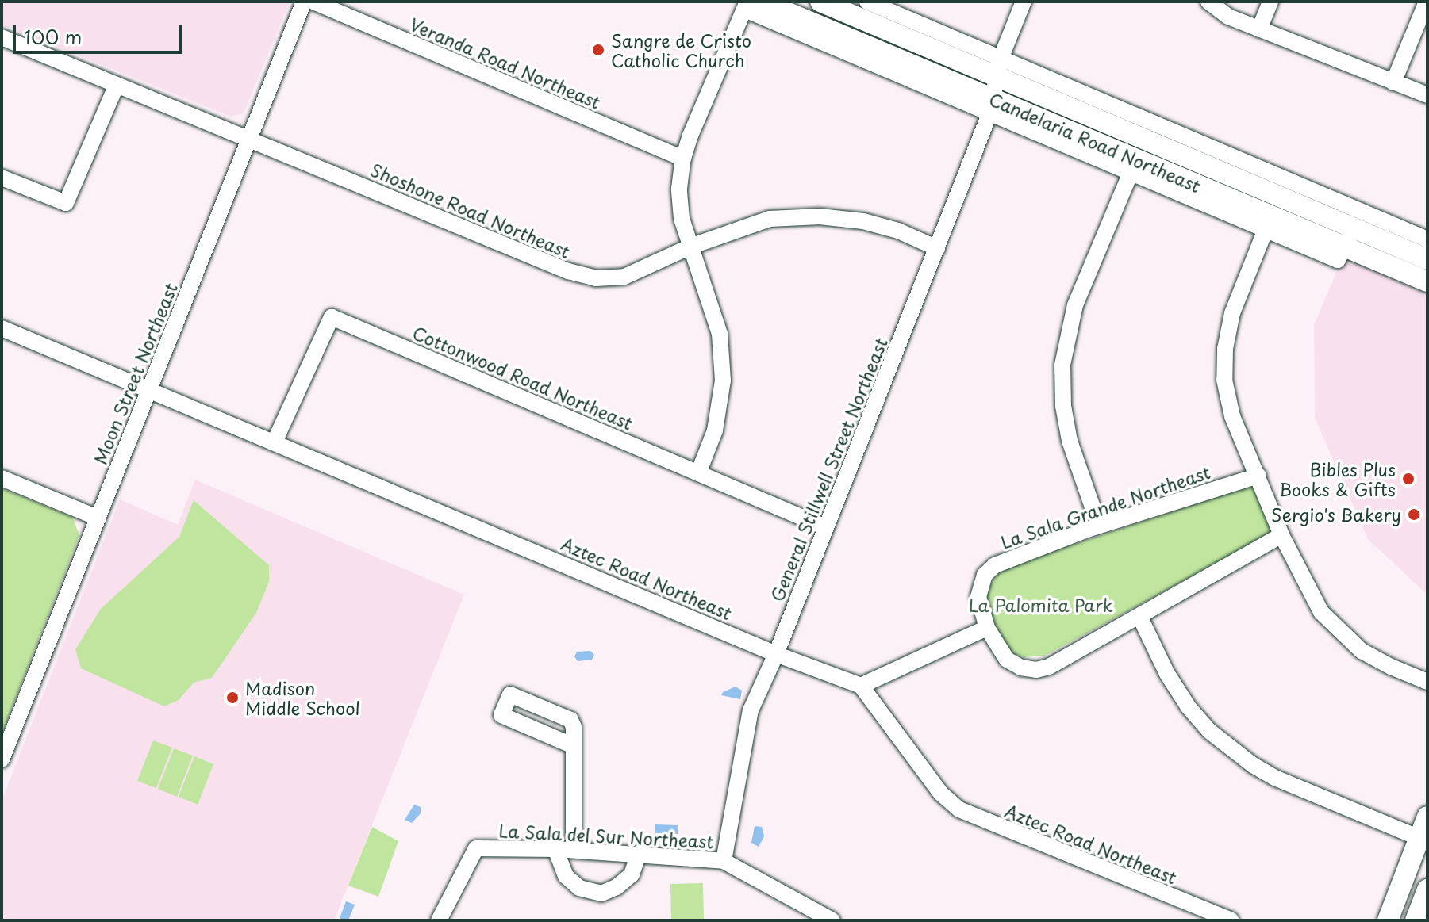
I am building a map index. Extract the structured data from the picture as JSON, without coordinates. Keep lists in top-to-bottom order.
{
  "streets": {
    "main road": ["Candelaria Road Northeast"],
    "street": [
      "Veranda Road Northeast",
      "Shoshone Road Northeast",
      "Moon Street Northeast",
      "Cottonwood Road Northeast",
      "General Stillwell Street Northeast",
      "La Sala Grande Northeast",
      "Aztec Road Northeast",
      "La Sala del Sur Northeast"
    ]
  },
  "crossings": [
    ["Candelaria Road Northeast", "General Stillwell Street Northeast"],
    ["Shoshone Road Northeast", "Moon Street Northeast"],
    ["Shoshone Road Northeast", "General Stillwell Street Northeast"],
    ["Moon Street Northeast", "Aztec Road Northeast"],
    ["Cottonwood Road Northeast", "General Stillwell Street Northeast"],
    ["Cottonwood Road Northeast", "Aztec Road Northeast"],
    ["General Stillwell Street Northeast", "Aztec Road Northeast"],
    ["General Stillwell Street Northeast", "La Sala del Sur Northeast"]
  ],
  "parks": ["La Palomita Park"],
  "places": [
    "Sangre de Cristo Catholic Church",
    "Bibles Plus Books & Gifts",
    "Sergio's Bakery",
    "Madison Middle School"
  ],
  "scale_bar": "100 m"
}
